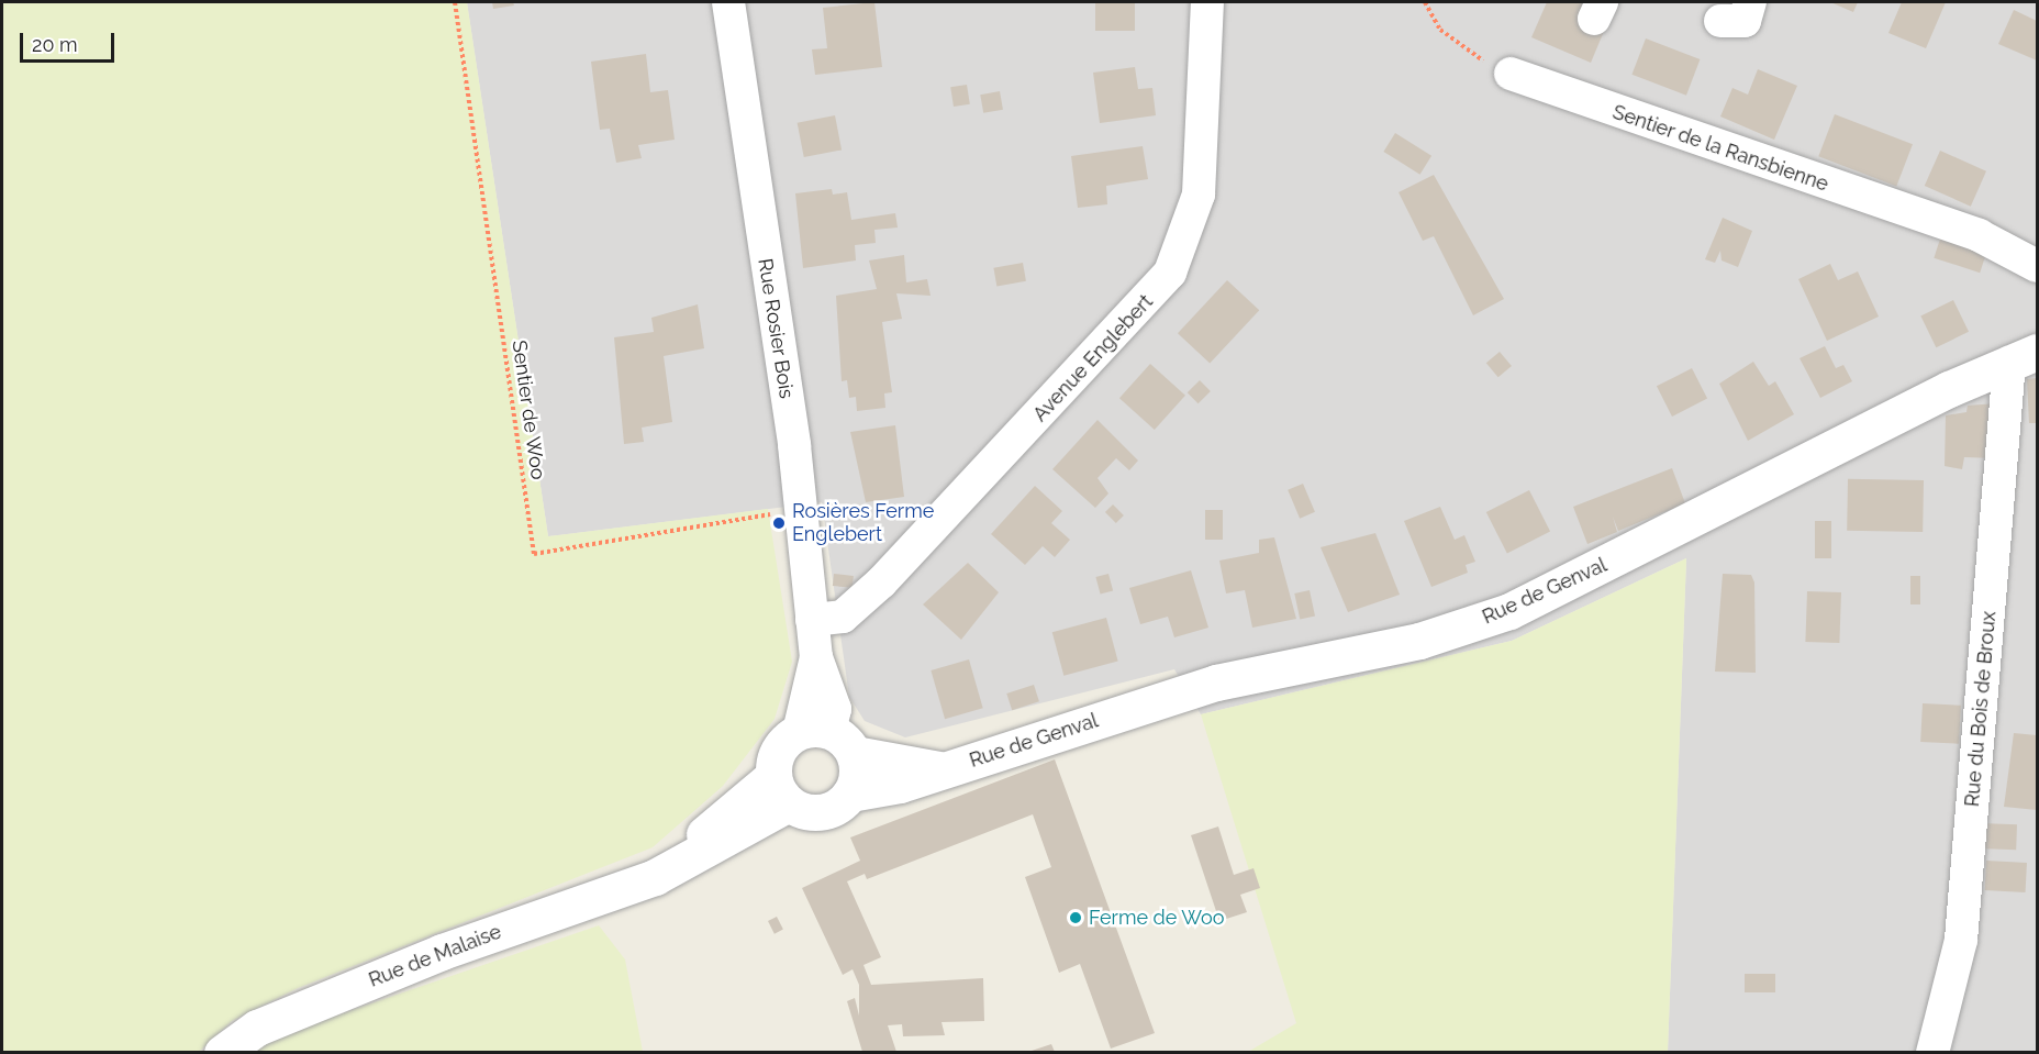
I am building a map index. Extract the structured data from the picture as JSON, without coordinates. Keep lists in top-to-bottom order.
{
  "streets": {
    "street": [
      "Sentier de la Ransbienne",
      "Rue Rosier Bois",
      "Avenue Englebert",
      "Rue de Genval",
      "Rue du Bois de Broux",
      "Rue de Malaise"
    ],
    "path": ["Sentier de Woo"]
  },
  "crossings": [
    ["Rue Rosier Bois", "Avenue Englebert"],
    ["Rue Rosier Bois", "Sentier de Woo"],
    ["Rue Rosier Bois", "Rue de Genval"],
    ["Rue de Genval", "Rue du Bois de Broux"],
    ["Rue de Genval", "Rue de Malaise"]
  ],
  "places": ["Rosières Ferme Englebert", "Ferme de Woo"],
  "scale_bar": "20 m"
}
